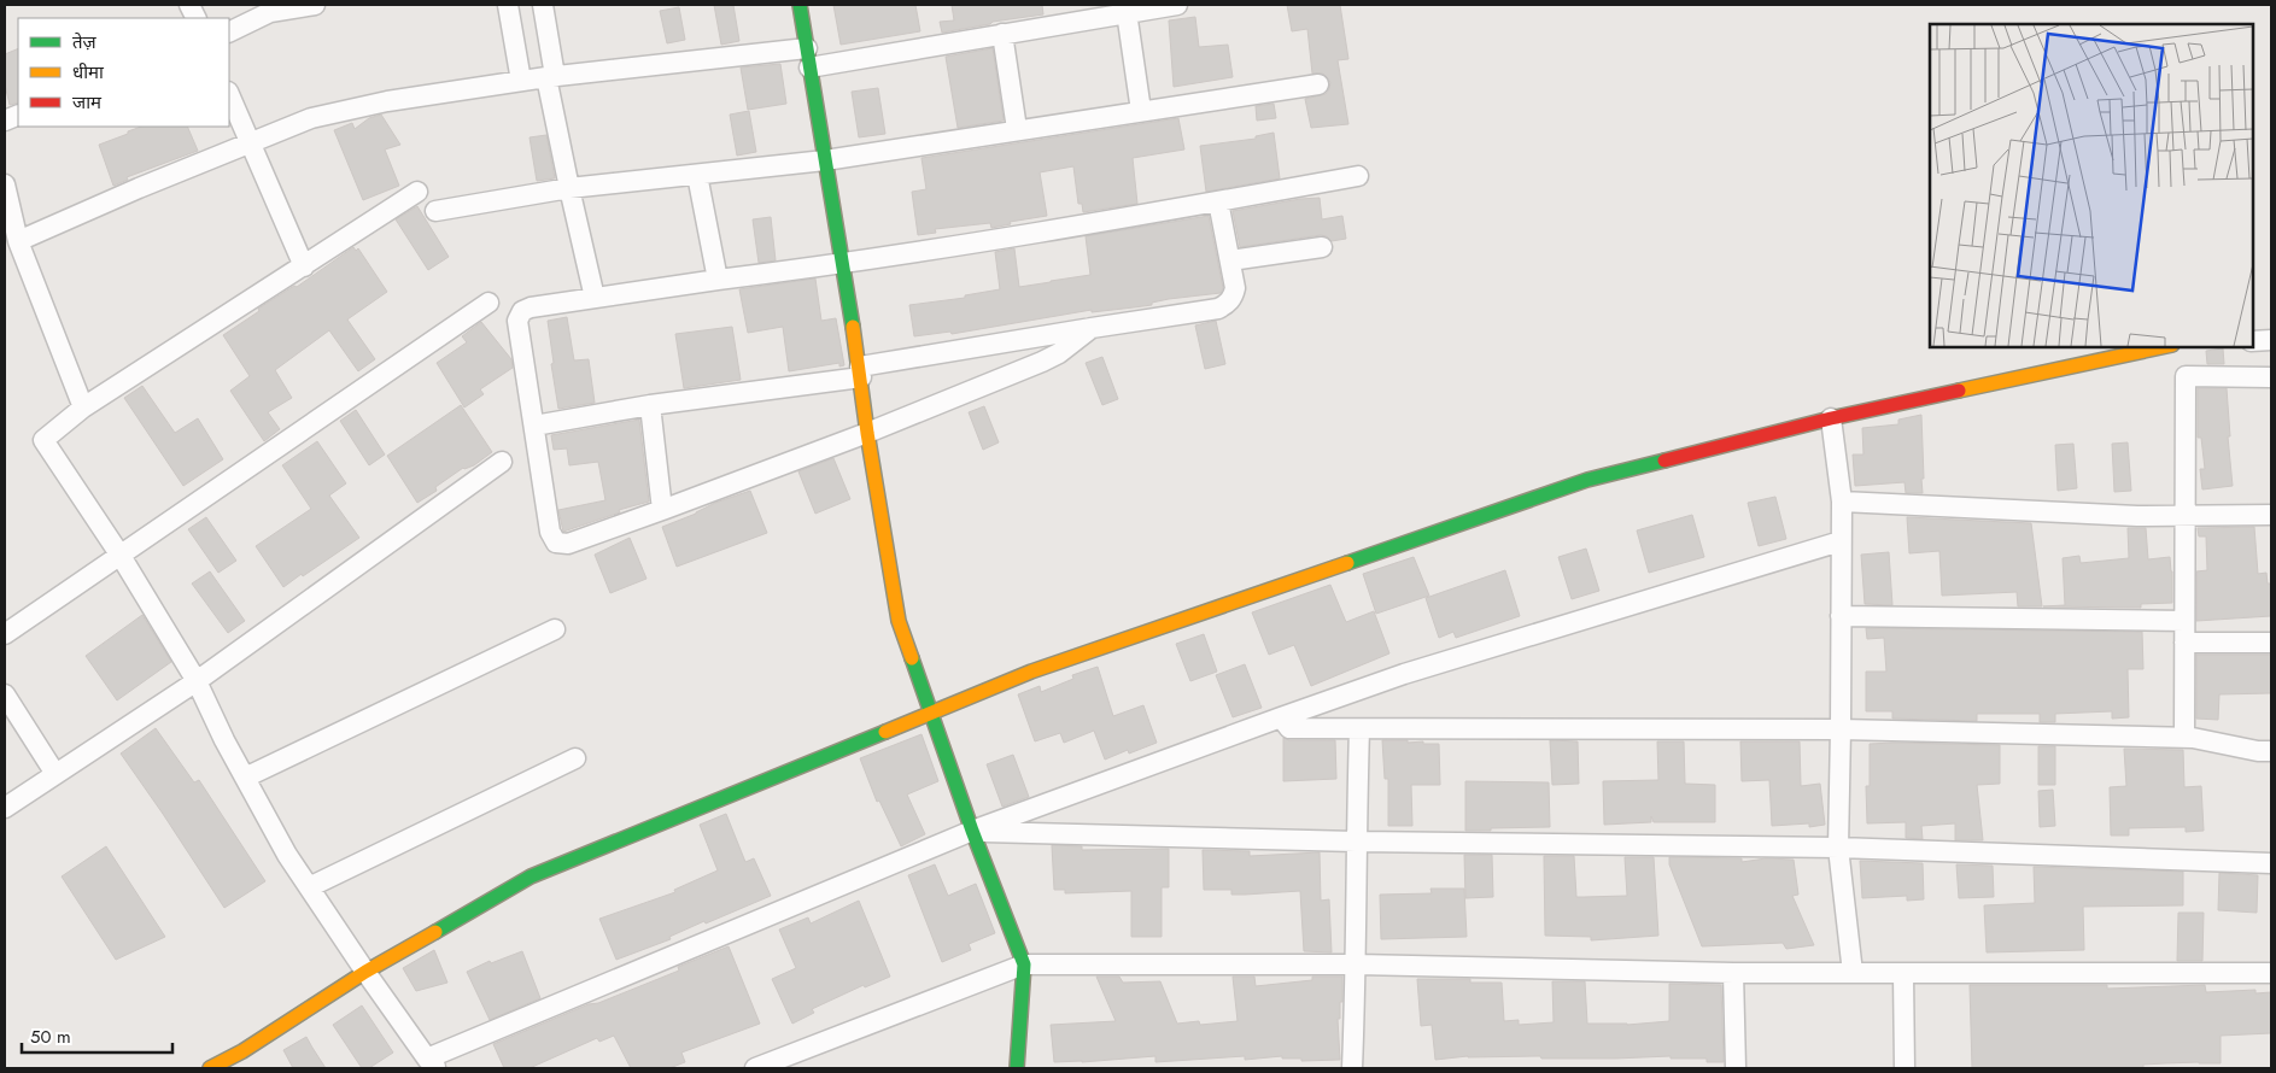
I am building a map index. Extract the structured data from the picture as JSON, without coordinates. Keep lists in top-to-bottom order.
{
  "legend": ["तेज़", "धीमा", "जाम"],
  "scale_bar": "50 m"
}
